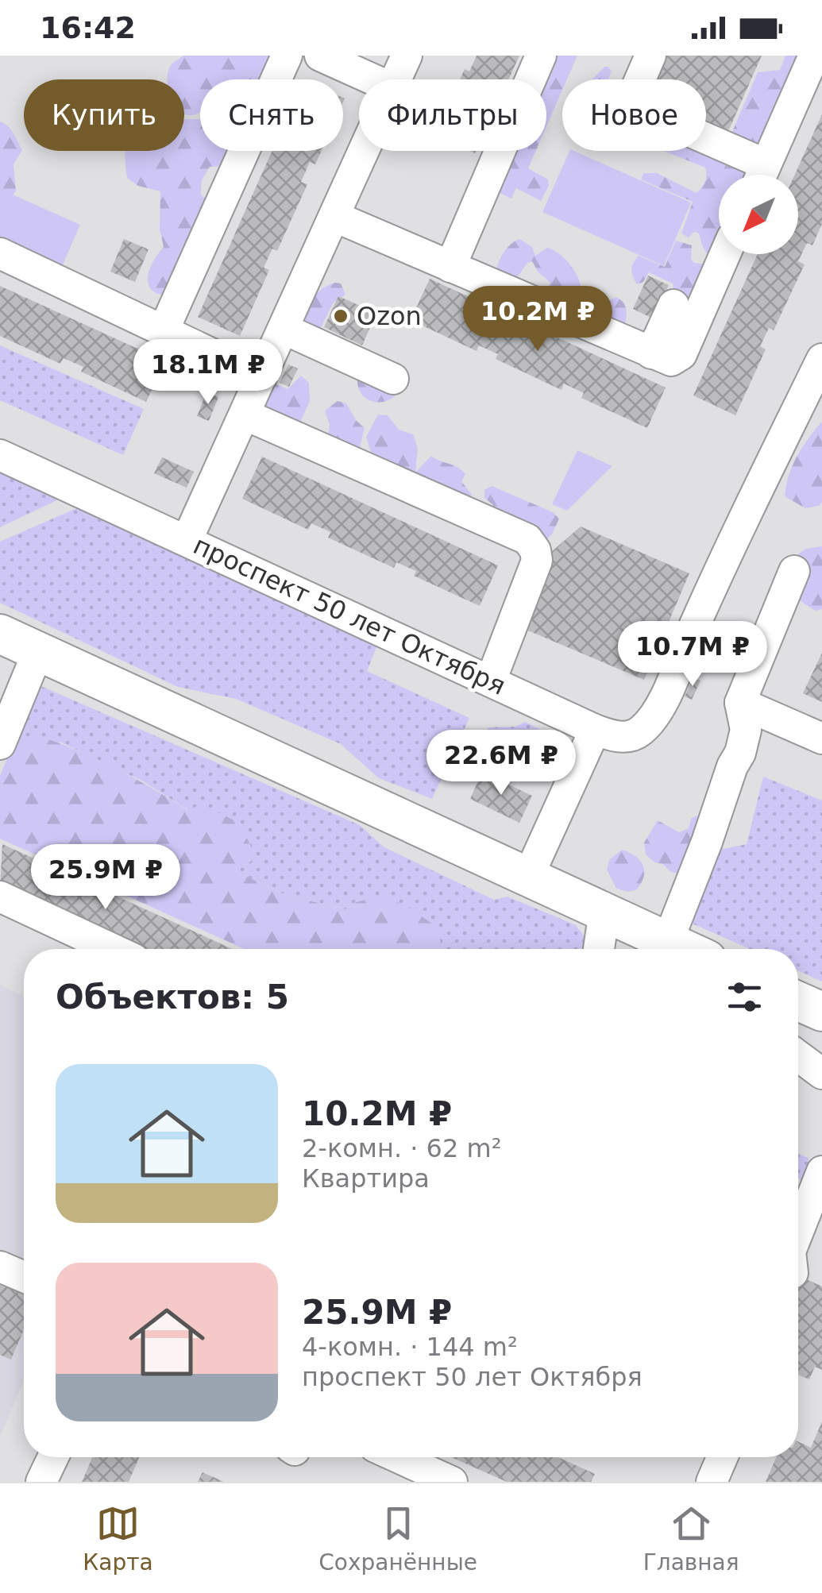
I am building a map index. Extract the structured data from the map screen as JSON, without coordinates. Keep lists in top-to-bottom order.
{
  "streets": {
    "street": ["проспект 50 лет Октября"]
  },
  "places": ["Ozon"],
  "north": "bottom left",
  "page": {
    "status": "16:42",
    "chip": [
      "Купить",
      "Снять",
      "Фильтры",
      "Новое"
    ],
    "price": [
      "10.2M ₽",
      "18.1M ₽",
      "10.7M ₽",
      "22.6M ₽",
      "25.9M ₽"
    ],
    "heading": "Объектов: 5",
    "list": [
      {
        "name": "10.2M ₽",
        "note": "2-комн. · 62 m² · Квартира"
      },
      {
        "name": "25.9M ₽",
        "note": "4-комн. · 144 m² · проспект 50 лет Октября"
      }
    ],
    "tabs": ["Карта", "Сохранённые", "Главная"]
  }
}
